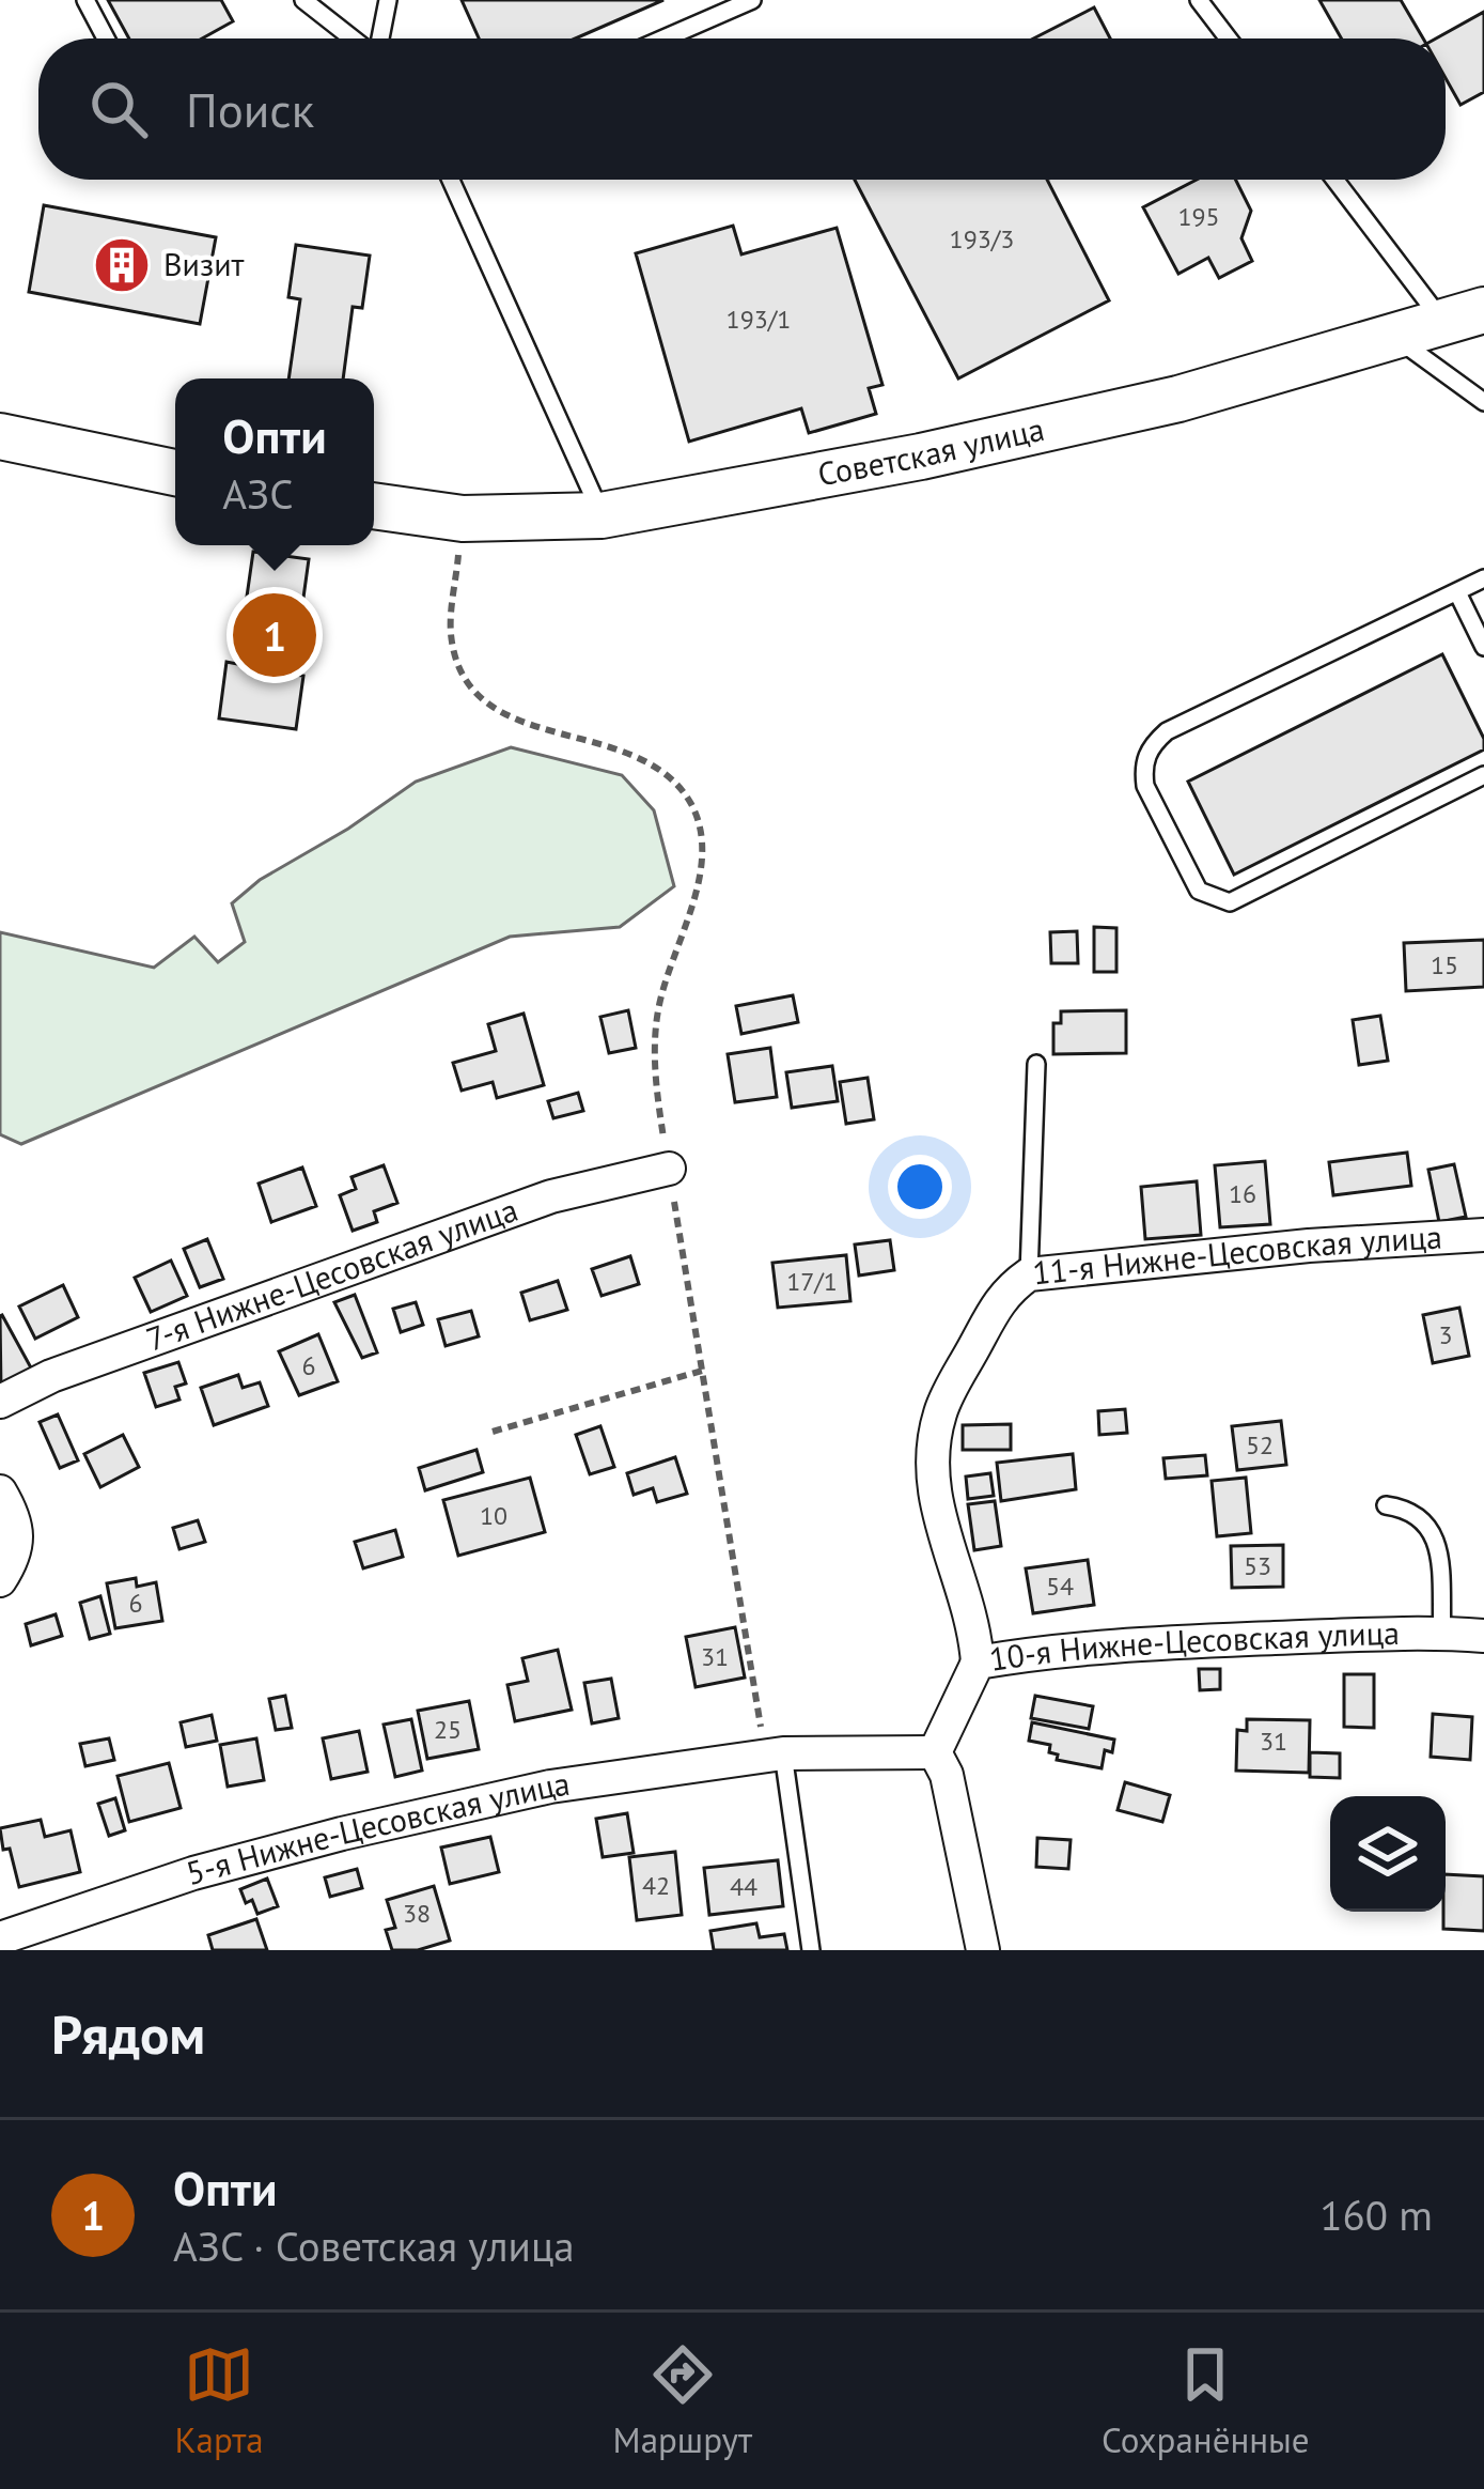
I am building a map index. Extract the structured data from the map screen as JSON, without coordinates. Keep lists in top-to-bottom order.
{
  "streets": {
    "main road": ["Советская улица"],
    "street": [
      "11-я Нижне-Цесовская улица",
      "7-я Нижне-Цесовская улица",
      "10-я Нижне-Цесовская улица",
      "5-я Нижне-Цесовская улица"
    ]
  },
  "crossings": [
    ["11-я Нижне-Цесовская улица", "10-я Нижне-Цесовская улица"],
    ["10-я Нижне-Цесовская улица", "5-я Нижне-Цесовская улица"]
  ],
  "places": {
    "building": ["Визит"]
  },
  "house_numbers": [
    "195",
    "193/3",
    "193/1",
    "15",
    "16",
    "17/1",
    "3",
    "6",
    "52",
    "10",
    "53",
    "54",
    "6",
    "31",
    "25",
    "31",
    "42",
    "44",
    "38"
  ],
  "page": {
    "search": "Поиск",
    "popup": ["Опти", "АЗС"],
    "pins": "1",
    "heading": "Рядом",
    "list": [
      {
        "mark": "1",
        "name": "Опти",
        "note": "АЗС · Советская улица",
        "value": "160 m"
      }
    ],
    "nav": ["Карта", "Маршрут", "Сохранённые"]
  }
}
